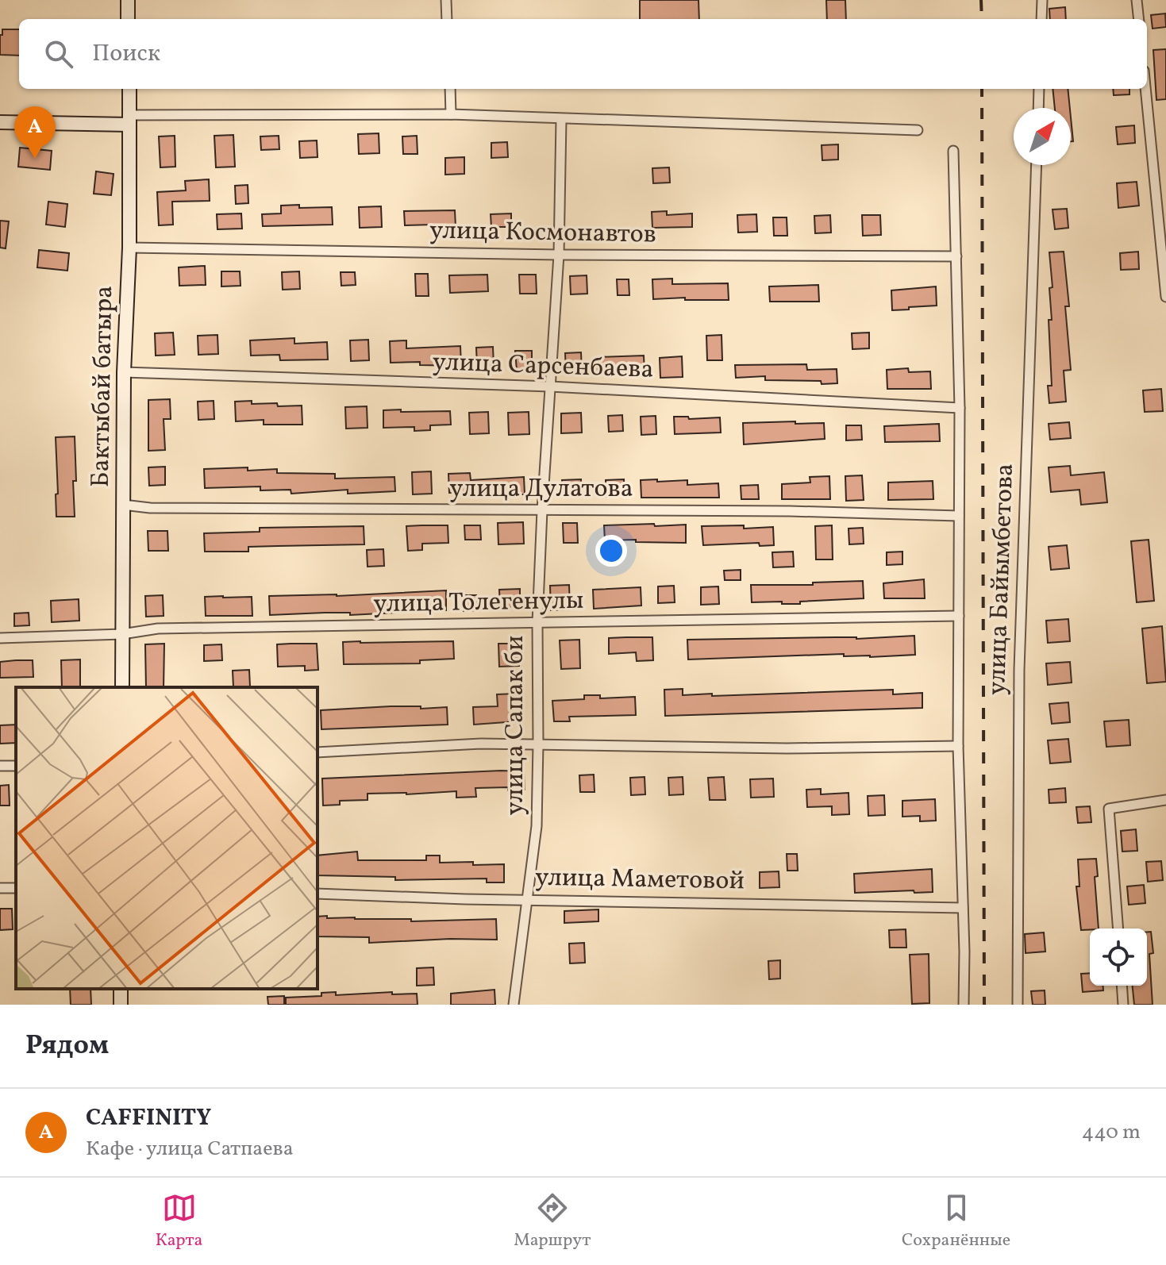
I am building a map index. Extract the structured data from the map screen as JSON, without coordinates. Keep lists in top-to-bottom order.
{
  "streets": {
    "street": [
      "улица Космонавтов",
      "улица Сарсенбаева",
      "Бактыбай батыра",
      "улица Дулатова",
      "улица Байымбетова",
      "улица Толегенулы",
      "улица Сапак би",
      "улица Маметовой"
    ]
  },
  "crossings": [
    ["улица Космонавтов", "Бактыбай батыра"],
    ["улица Космонавтов", "улица Сапак би"],
    ["улица Сарсенбаева", "Бактыбай батыра"],
    ["улица Сарсенбаева", "улица Сапак би"],
    ["Бактыбай батыра", "улица Дулатова"],
    ["Бактыбай батыра", "улица Толегенулы"],
    ["улица Дулатова", "улица Сапак би"],
    ["улица Толегенулы", "улица Сапак би"],
    ["улица Сапак би", "улица Маметовой"]
  ],
  "north": "top right",
  "page": {
    "search": "Поиск",
    "pins": "A",
    "heading": "Рядом",
    "list": [
      {
        "mark": "A",
        "name": "CAFFINITY",
        "note": "Кафе · улица Сатпаева",
        "value": "440 m"
      }
    ],
    "nav": ["Карта", "Маршрут", "Сохранённые"]
  }
}
